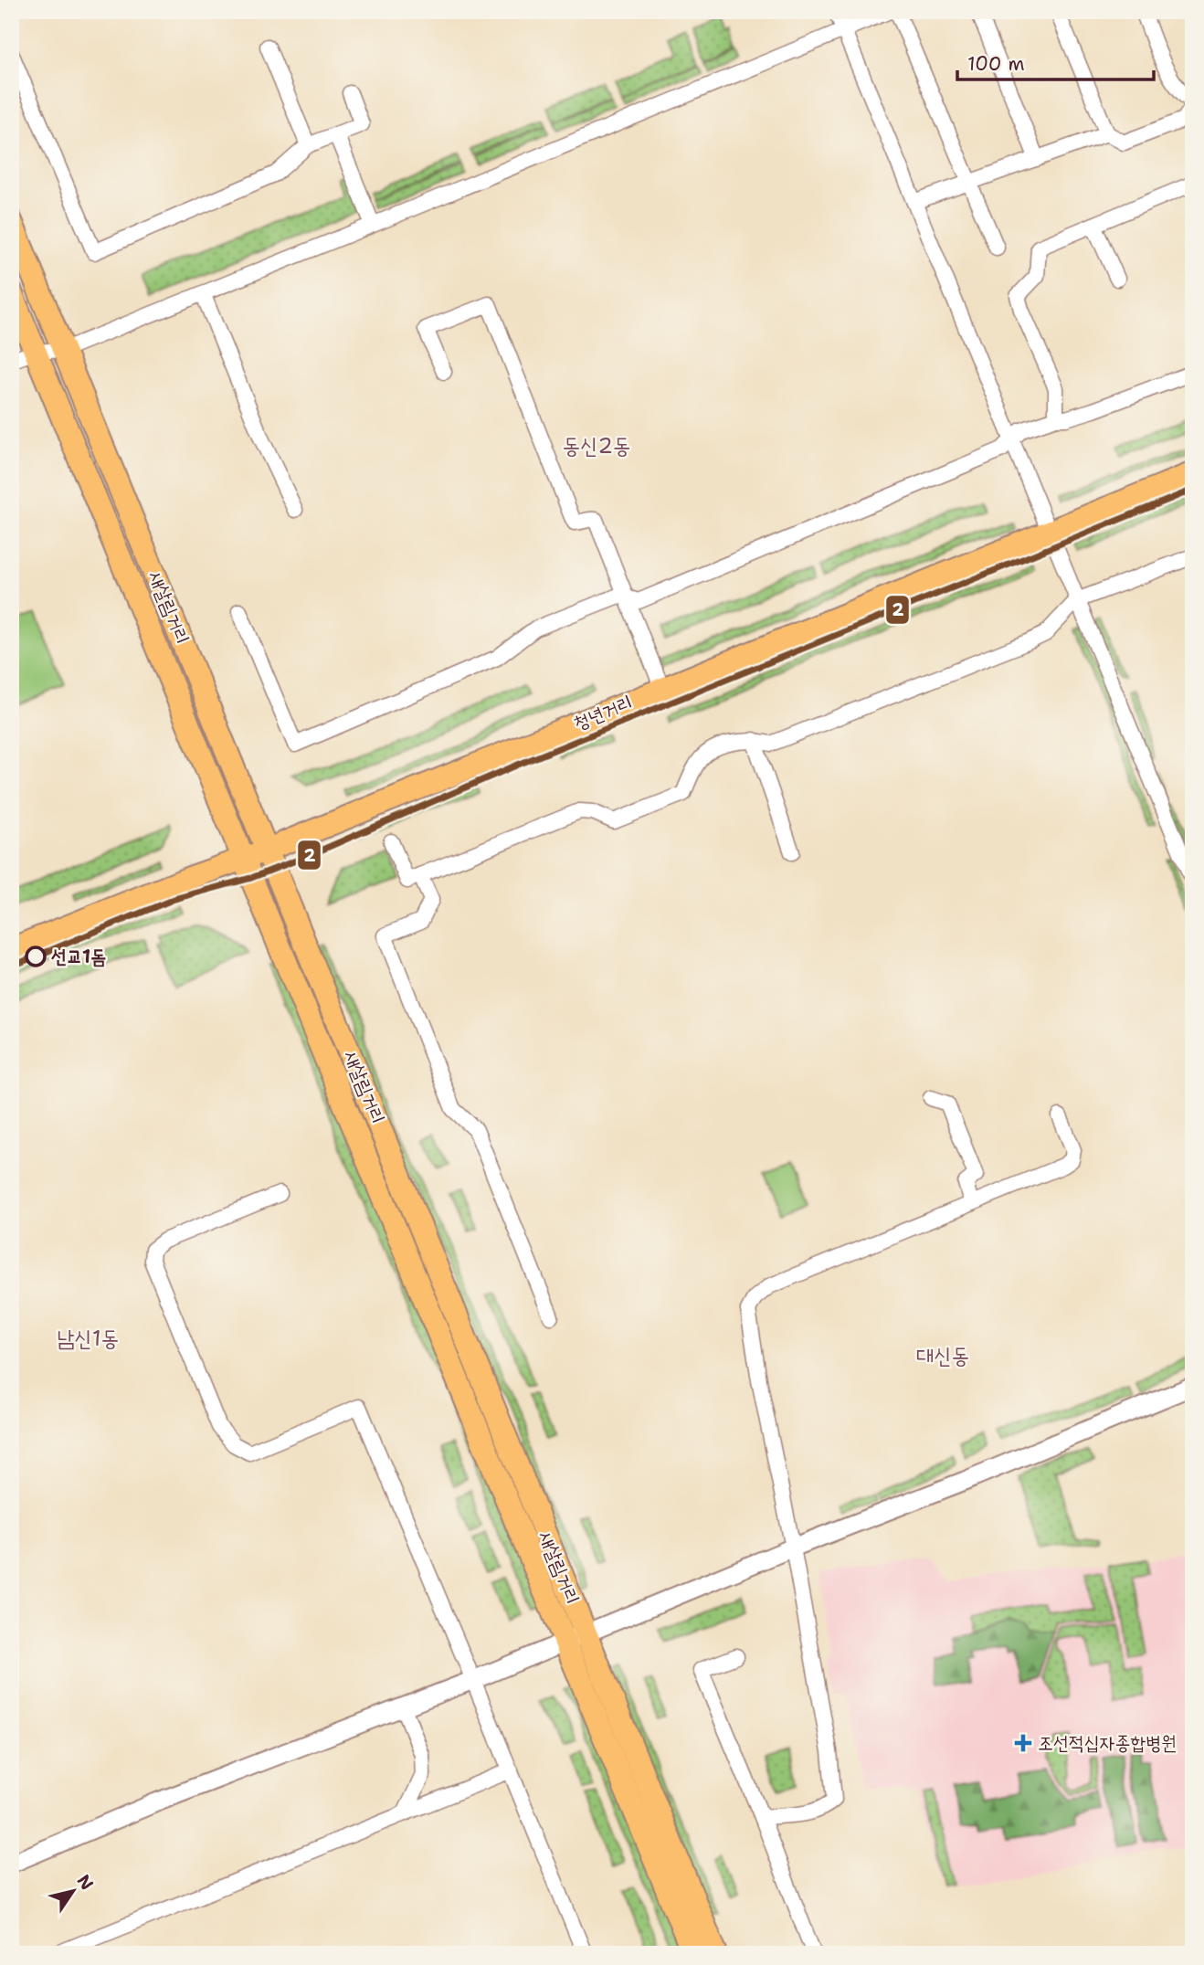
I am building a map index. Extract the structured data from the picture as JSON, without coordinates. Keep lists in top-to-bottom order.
{
  "streets": {
    "main road": ["새살림거리", "청년거리"]
  },
  "crossings": [
    ["새살림거리", "청년거리"]
  ],
  "districts": ["동신2동", "남신1동", "대신동"],
  "places": {
    "other": ["선교1돔"],
    "health": ["조선적십자종합병원"]
  },
  "lines": ["transit line 2"],
  "scale_bar": "100 m",
  "north": "top right"
}
